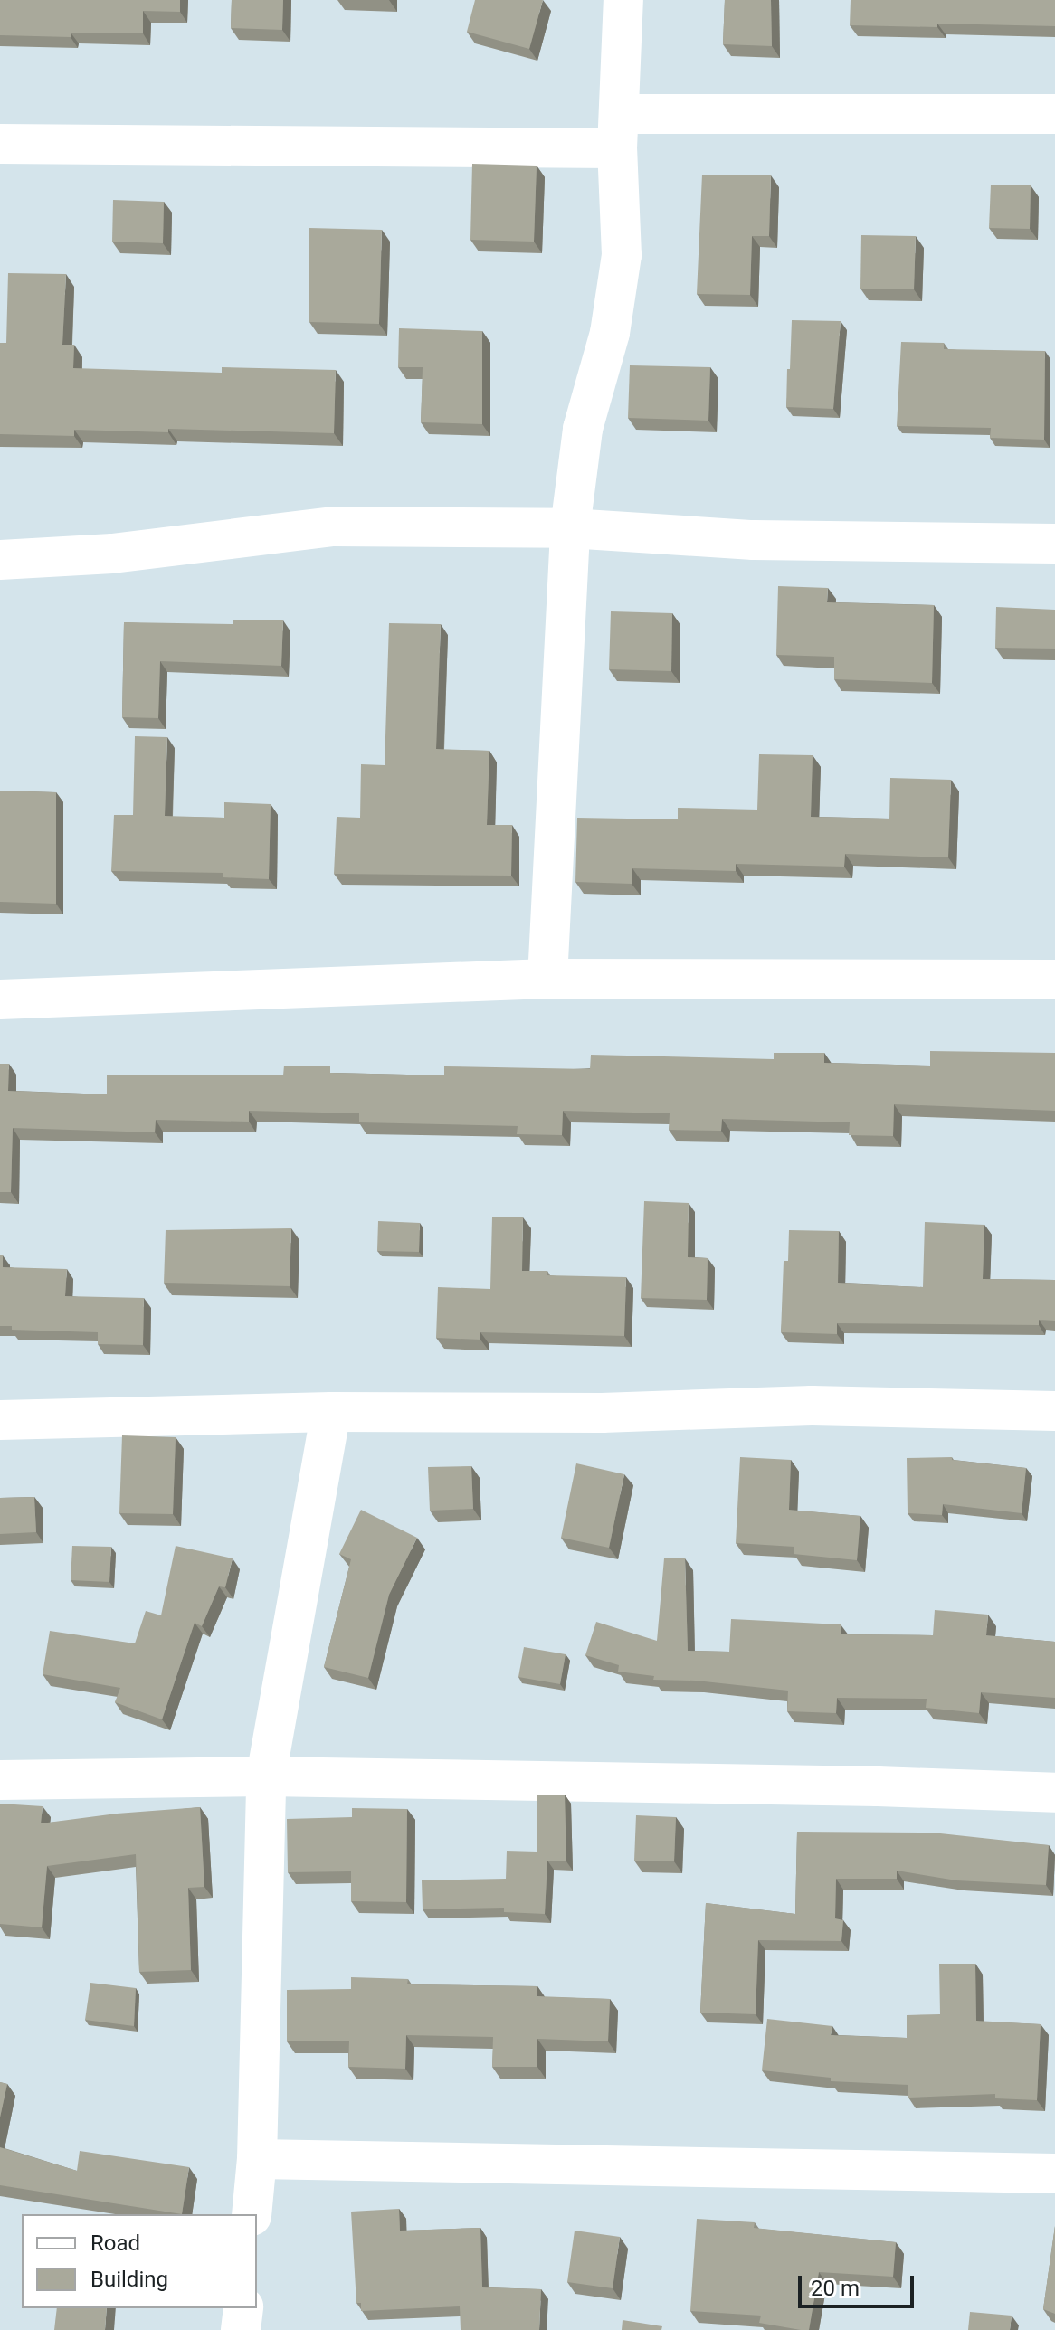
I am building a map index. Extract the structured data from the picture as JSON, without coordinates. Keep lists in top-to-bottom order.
{
  "legend": ["Road", "Building"],
  "scale_bar": "20 m"
}
